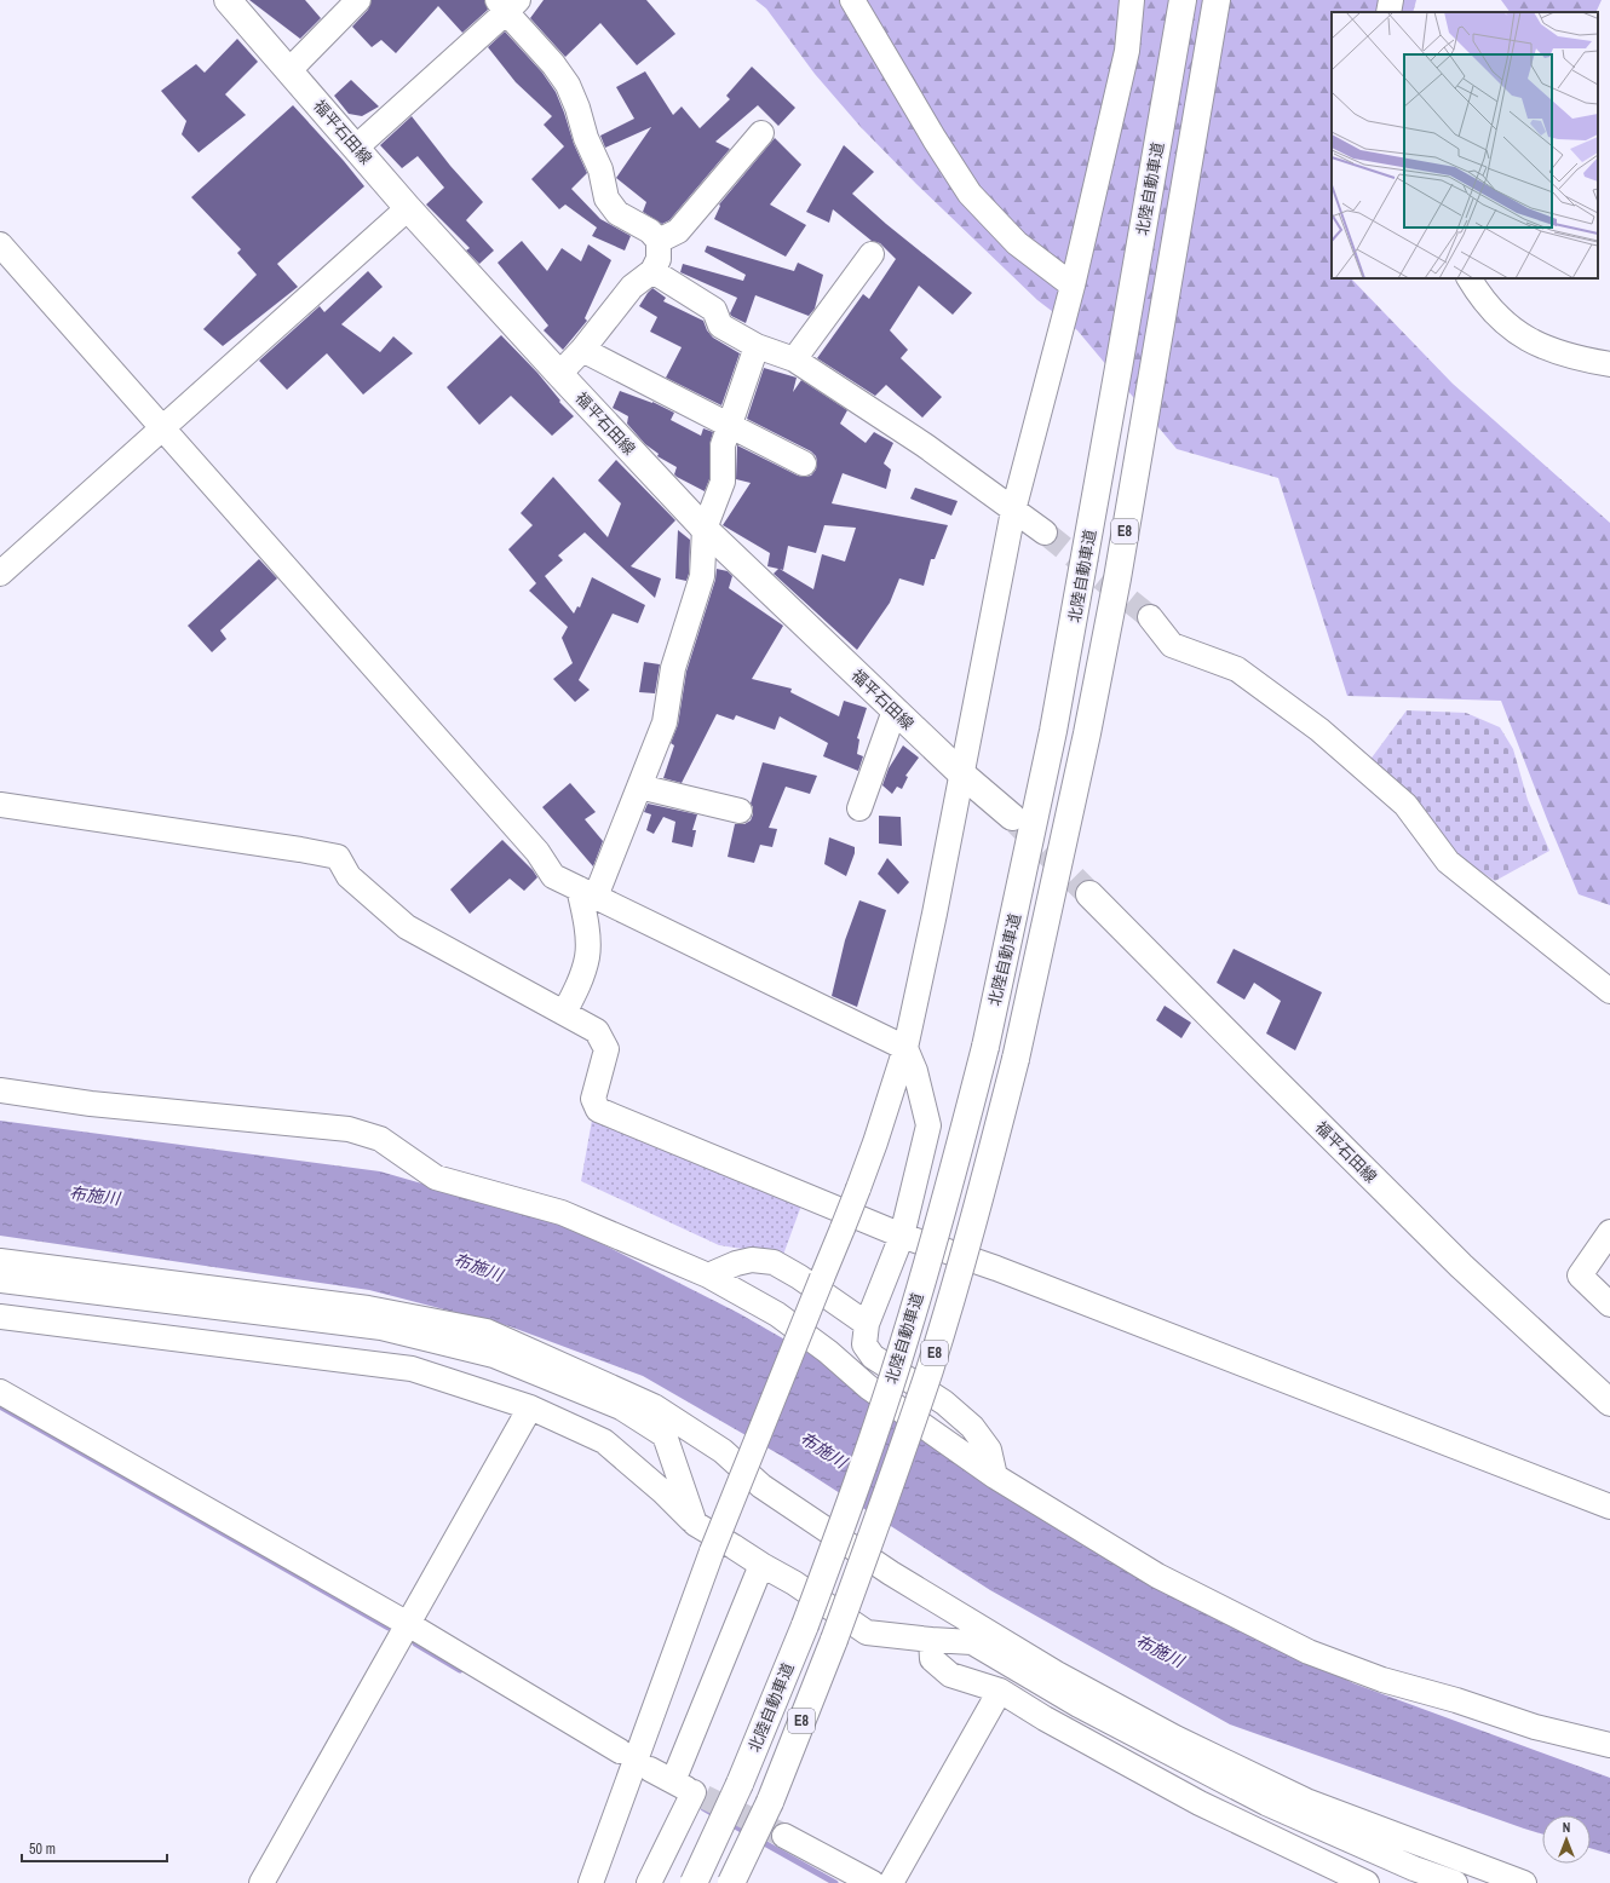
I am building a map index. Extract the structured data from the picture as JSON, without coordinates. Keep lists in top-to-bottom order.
{
  "streets": {
    "main road": ["福平石田線", "北陸自動車道", "E8"]
  },
  "water": ["布施川"],
  "scale_bar": "50 m",
  "north": "top"
}
